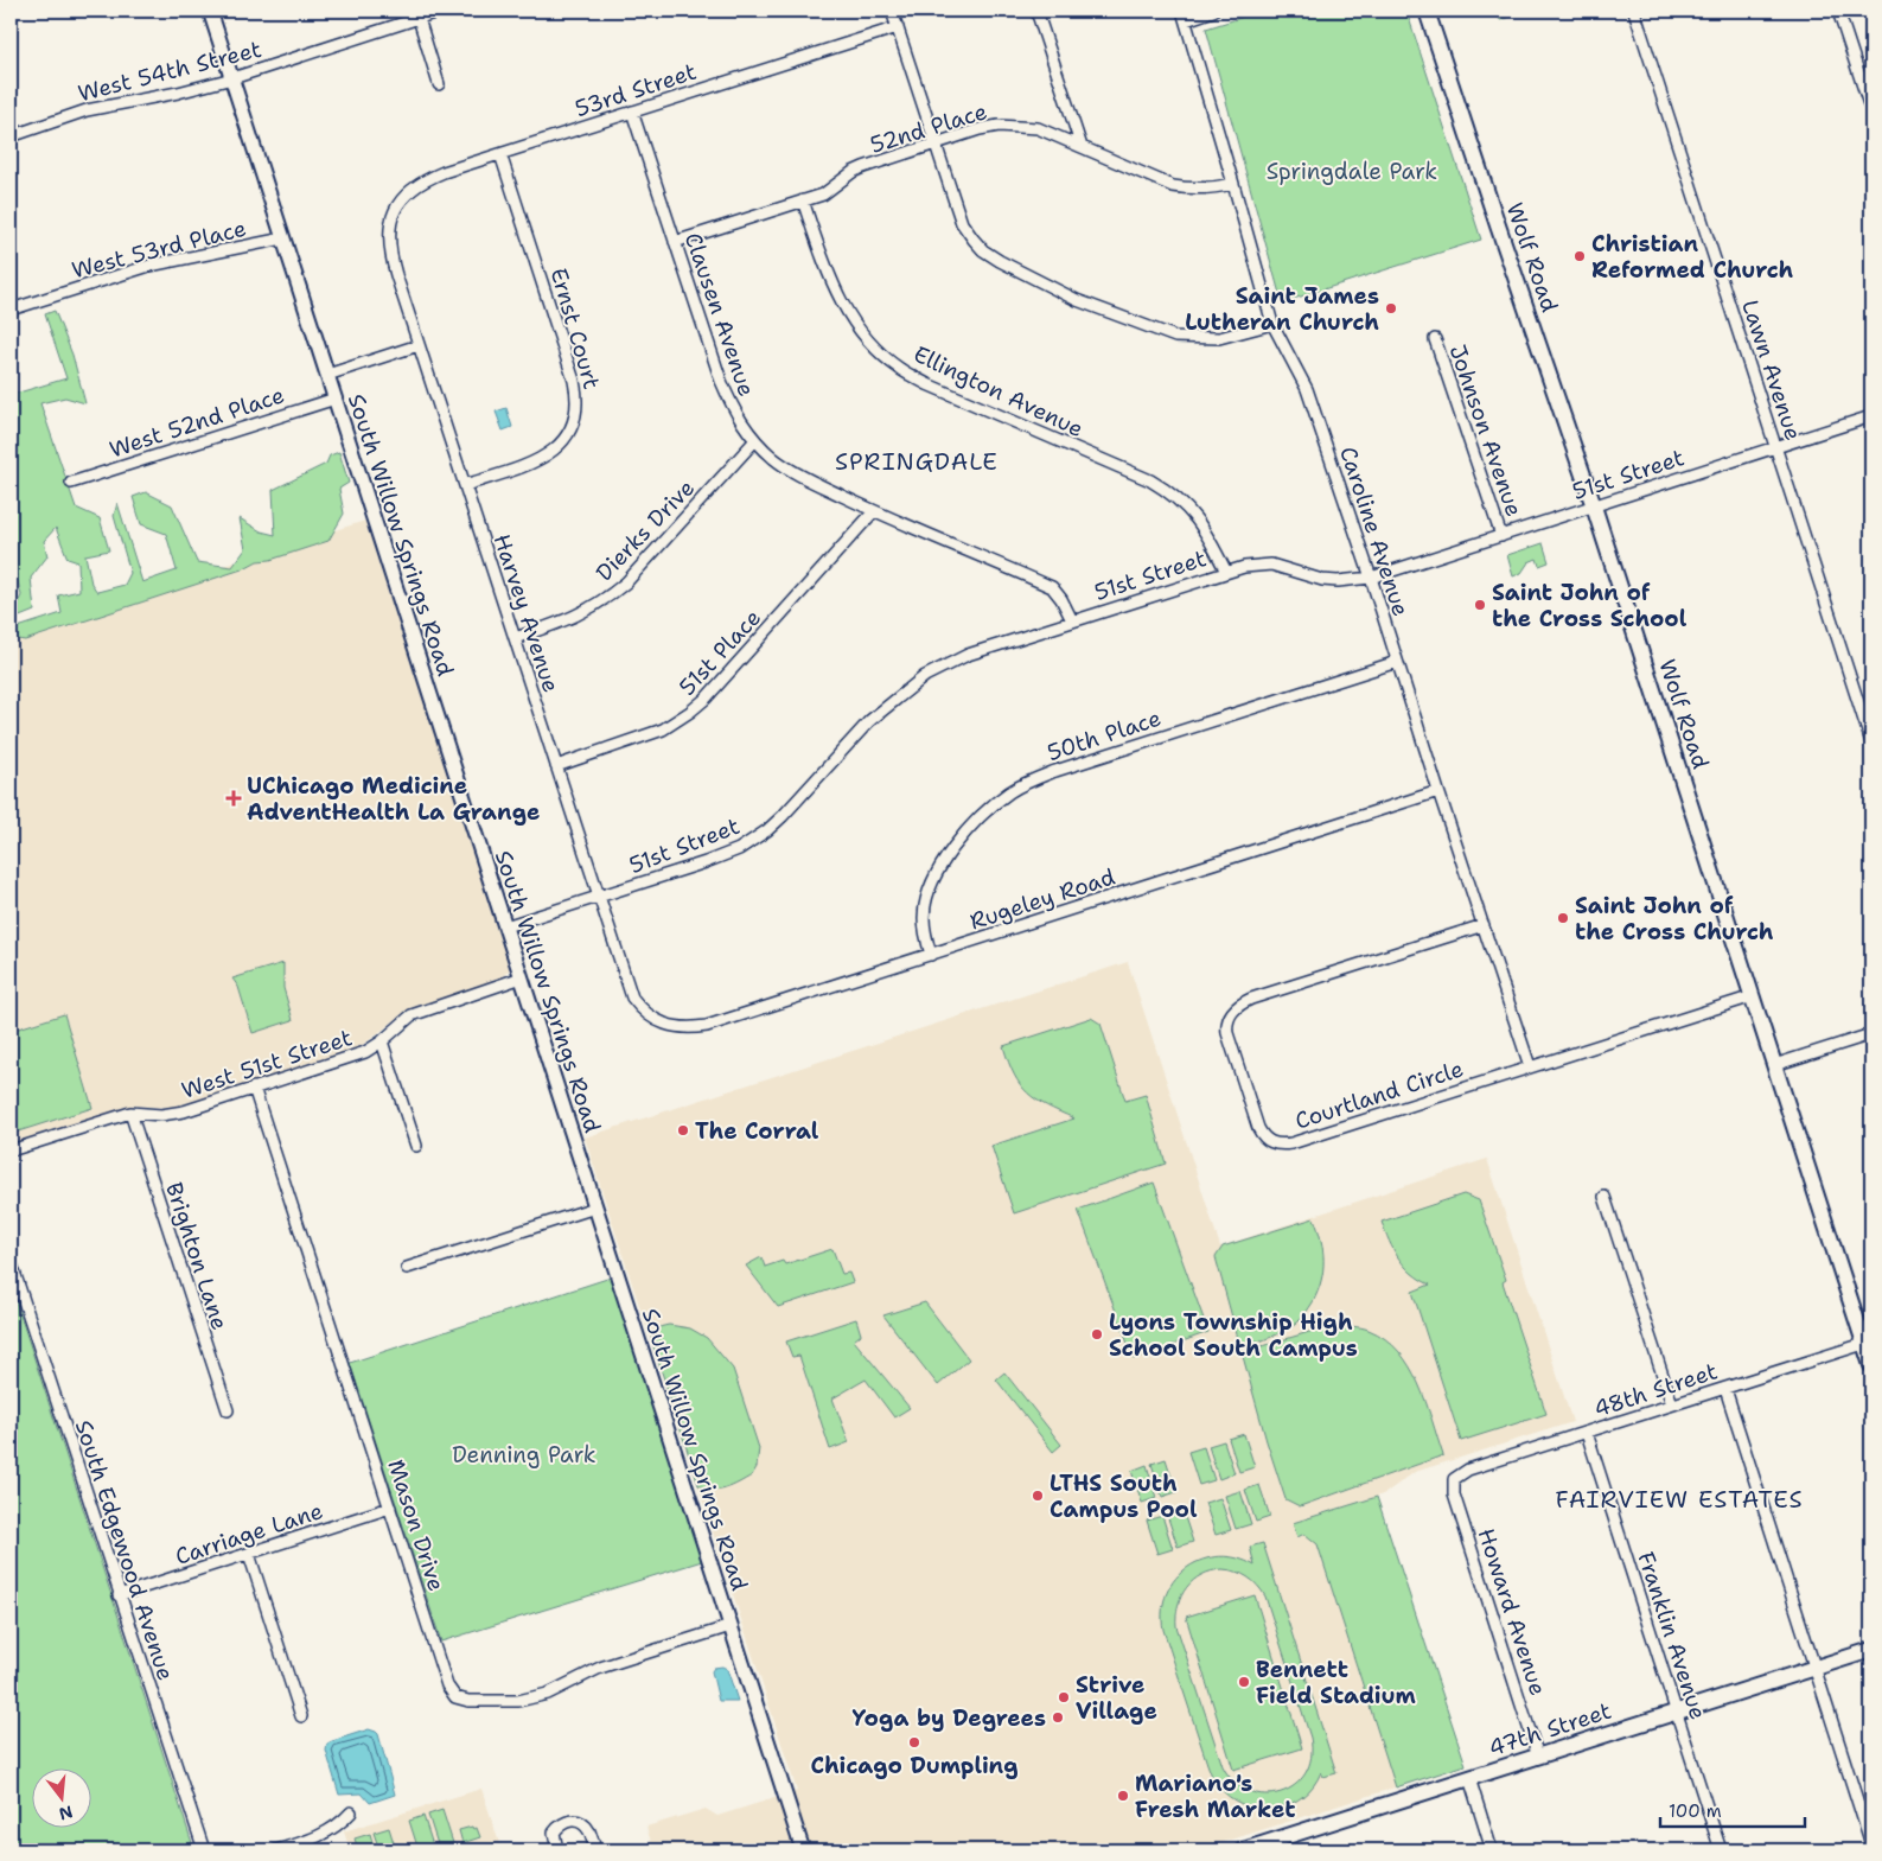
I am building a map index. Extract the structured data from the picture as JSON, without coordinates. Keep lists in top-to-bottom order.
{
  "streets": {
    "main road": ["Wolf Road", "47th Street"],
    "street": [
      "West 54th Street",
      "53rd Street",
      "52nd Place",
      "West 53rd Place",
      "Clausen Avenue",
      "Ernst Court",
      "Lawn Avenue",
      "Ellington Avenue",
      "West 52nd Place",
      "Johnson Avenue",
      "51st Street",
      "Dierks Drive",
      "Caroline Avenue",
      "South Willow Springs Road",
      "Harvey Avenue",
      "51st Place",
      "50th Place",
      "Rugeley Road",
      "West 51st Street",
      "Courtland Circle",
      "Brighton Lane",
      "48th Street",
      "Mason Drive",
      "Carriage Lane",
      "South Edgewood Avenue",
      "Howard Avenue",
      "Franklin Avenue"
    ]
  },
  "crossings": [
    ["West 54th Street", "South Willow Springs Road"],
    ["53rd Street", "Clausen Avenue"],
    ["53rd Street", "Ernst Court"],
    ["53rd Street", "Harvey Avenue"],
    ["52nd Place", "Clausen Avenue"],
    ["52nd Place", "Ellington Avenue"],
    ["52nd Place", "Caroline Avenue"],
    ["West 53rd Place", "South Willow Springs Road"],
    ["Wolf Road", "51st Street"],
    ["Wolf Road", "Courtland Circle"],
    ["Wolf Road", "48th Street"],
    ["Clausen Avenue", "51st Street"],
    ["Clausen Avenue", "Dierks Drive"],
    ["Clausen Avenue", "51st Place"],
    ["Ernst Court", "Harvey Avenue"],
    ["Lawn Avenue", "51st Street"],
    ["Ellington Avenue", "51st Street"],
    ["West 52nd Place", "South Willow Springs Road"],
    ["Johnson Avenue", "51st Street"],
    ["51st Street", "Caroline Avenue"],
    ["51st Street", "South Willow Springs Road"],
    ["51st Street", "Harvey Avenue"],
    ["Dierks Drive", "Harvey Avenue"],
    ["Caroline Avenue", "50th Place"],
    ["Caroline Avenue", "Rugeley Road"],
    ["Caroline Avenue", "Courtland Circle"],
    ["South Willow Springs Road", "West 51st Street"],
    ["South Willow Springs Road", "Mason Drive"],
    ["Harvey Avenue", "51st Place"],
    ["Harvey Avenue", "Rugeley Road"],
    ["50th Place", "Rugeley Road"],
    ["West 51st Street", "Brighton Lane"],
    ["West 51st Street", "Mason Drive"],
    ["48th Street", "Howard Avenue"],
    ["48th Street", "Franklin Avenue"],
    ["Mason Drive", "Carriage Lane"],
    ["Carriage Lane", "South Edgewood Avenue"],
    ["Howard Avenue", "47th Street"],
    ["Franklin Avenue", "47th Street"]
  ],
  "districts": ["SPRINGDALE", "FAIRVIEW ESTATES"],
  "parks": ["Springdale Park", "Denning Park"],
  "places": {
    "other": [
      "Christian Reformed Church",
      "Saint James Lutheran Church",
      "Saint John of the Cross School",
      "Saint John of the Cross Church",
      "The Corral",
      "Lyons Township High School South Campus",
      "LTHS South Campus Pool",
      "Bennett Field Stadium",
      "Strive Village",
      "Yoga by Degrees",
      "Chicago Dumpling",
      "Mariano's Fresh Market"
    ],
    "health": ["UChicago Medicine AdventHealth La Grange"]
  },
  "scale_bar": "100 m",
  "north": "bottom"
}
